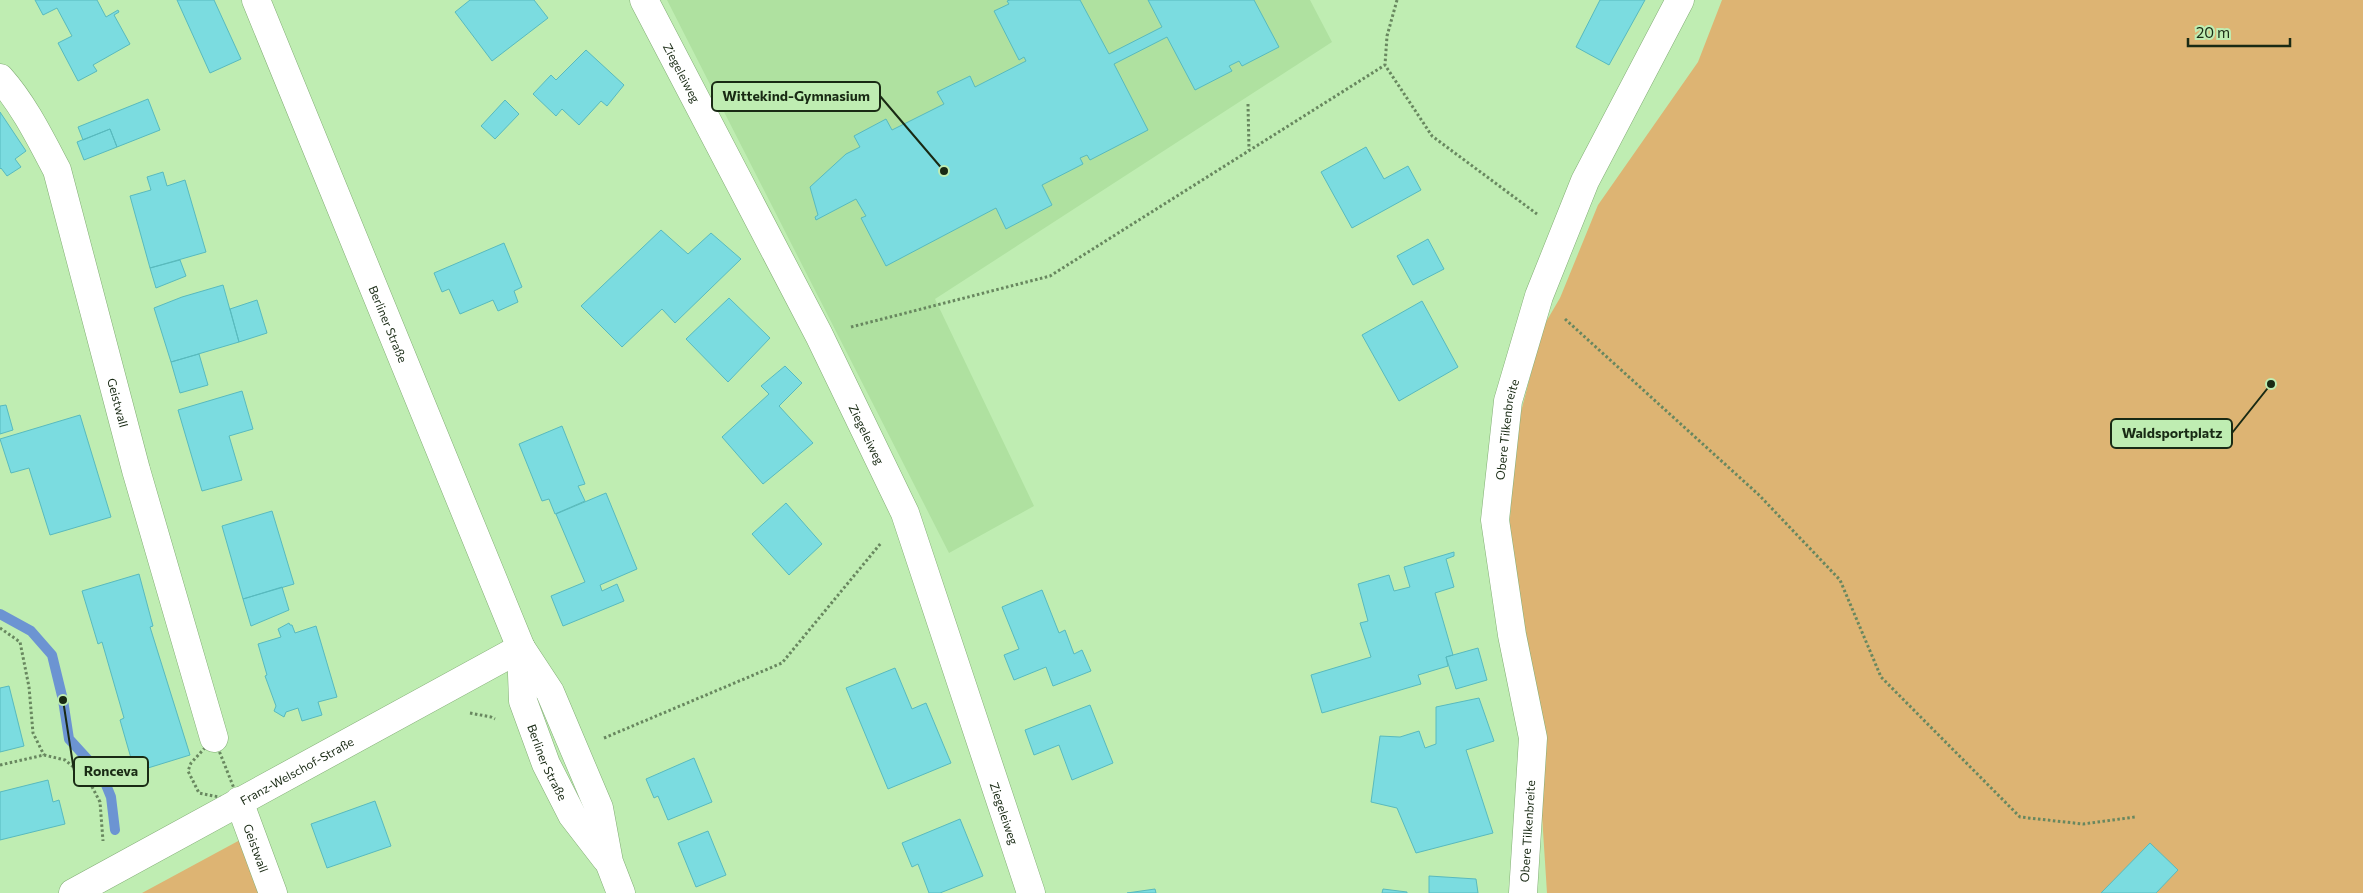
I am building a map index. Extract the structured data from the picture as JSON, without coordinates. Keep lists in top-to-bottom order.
{
  "streets": {
    "street": [
      "Ziegeleiweg",
      "Berliner Straße",
      "Geistwall",
      "Obere Tilkenbreite",
      "Franz-Welschof-Straße"
    ]
  },
  "crossings": [
    ["Berliner Straße", "Franz-Welschof-Straße"],
    ["Geistwall", "Franz-Welschof-Straße"]
  ],
  "places": ["Wittekind-Gymnasium", "Waldsportplatz", "Ronceva"],
  "scale_bar": "20 m"
}
